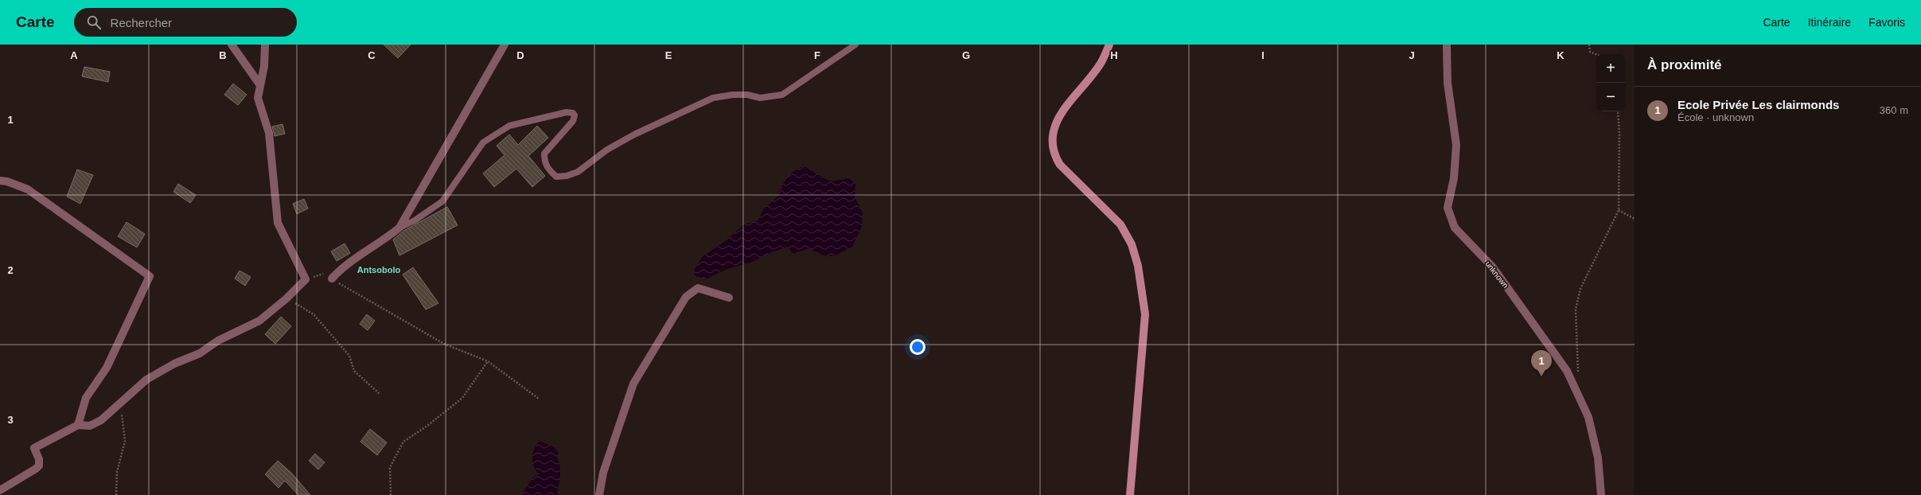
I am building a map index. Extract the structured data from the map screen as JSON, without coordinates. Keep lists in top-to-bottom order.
{
  "streets": {
    "street": ["unknown"]
  },
  "districts": ["Antsobolo"],
  "page": {
    "header": "Carte",
    "search": "Rechercher",
    "nav": ["Carte", "Itinéraire", "Favoris"],
    "heading": "À proximité",
    "map_buttons": ["+", "−"],
    "list": [
      {
        "mark": "1",
        "name": "Ecole Privée Les clairmonds",
        "note": "École · unknown",
        "value": "360 m"
      }
    ],
    "pins": "1"
  },
  "grid": {
    "columns": [
      "A",
      "B",
      "C",
      "D",
      "E",
      "F",
      "G",
      "H",
      "I",
      "J",
      "K"
    ],
    "rows": ["1", "2", "3"]
  }
}
